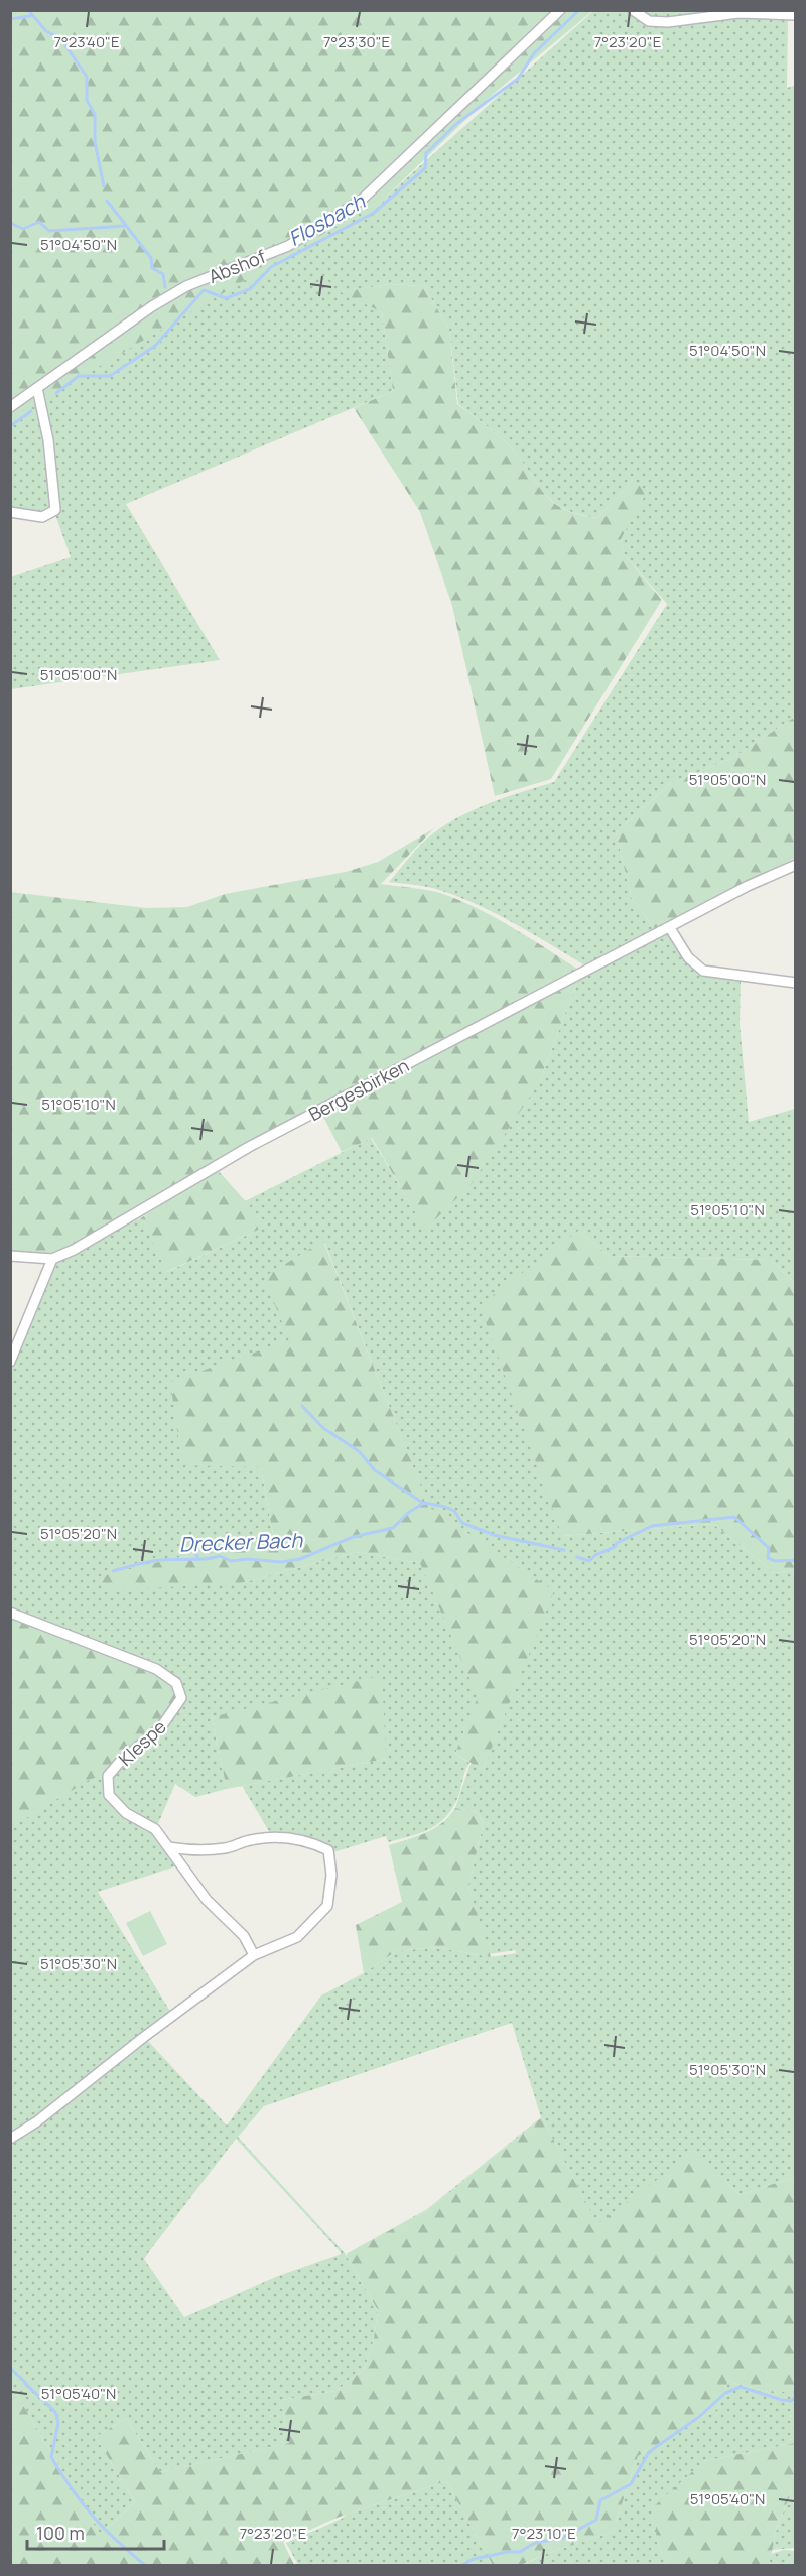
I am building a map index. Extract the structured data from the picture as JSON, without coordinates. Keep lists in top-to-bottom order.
{
  "streets": {
    "street": ["Abshof", "Bergesbirken", "Klespe"]
  },
  "water": ["Flosbach", "Drecker Bach"],
  "scale_bar": "100 m",
  "coordinates": [
    "7°23'40\"E",
    "7°23'30\"E",
    "7°23'20\"E",
    "51°04'50\"N",
    "51°05'00\"N",
    "51°05'10\"N",
    "51°05'20\"N",
    "51°05'30\"N",
    "51°05'40\"N",
    "7°23'10\"E"
  ]
}
